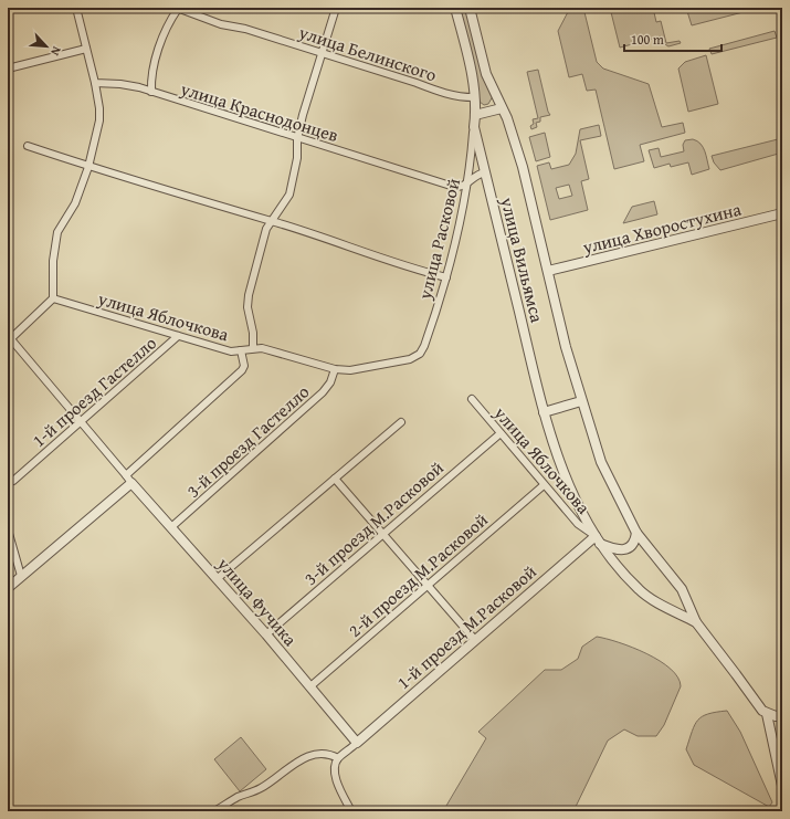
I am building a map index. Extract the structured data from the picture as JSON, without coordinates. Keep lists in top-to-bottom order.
{
  "streets": {
    "street": [
      "улица Белинского",
      "улица Краснодонцев",
      "улица Хворостухина",
      "улица Расковой",
      "улица Вильямса",
      "улица Яблочкова",
      "1-й проезд Гастелло",
      "3-й проезд Гастелло",
      "3-й проезд М.Расковой",
      "2-й проезд М.Расковой",
      "улица Фучика",
      "1-й проезд М.Расковой"
    ]
  },
  "crossings": [
    ["улица Белинского", "улица Вильямса"],
    ["улица Краснодонцев", "улица Расковой"],
    ["улица Хворостухина", "улица Вильямса"],
    ["улица Расковой", "улица Вильямса"],
    ["улица Расковой", "улица Яблочкова"],
    ["улица Вильямса", "улица Яблочкова"],
    ["улица Вильямса", "1-й проезд М.Расковой"],
    ["улица Яблочкова", "1-й проезд Гастелло"],
    ["улица Яблочкова", "3-й проезд Гастелло"],
    ["улица Яблочкова", "3-й проезд М.Расковой"],
    ["улица Яблочкова", "2-й проезд М.Расковой"],
    ["улица Яблочкова", "1-й проезд М.Расковой"],
    ["3-й проезд Гастелло", "улица Фучика"],
    ["3-й проезд М.Расковой", "улица Фучика"],
    ["2-й проезд М.Расковой", "улица Фучика"],
    ["улица Фучика", "1-й проезд М.Расковой"]
  ],
  "scale_bar": "100 m",
  "north": "bottom right"
}
